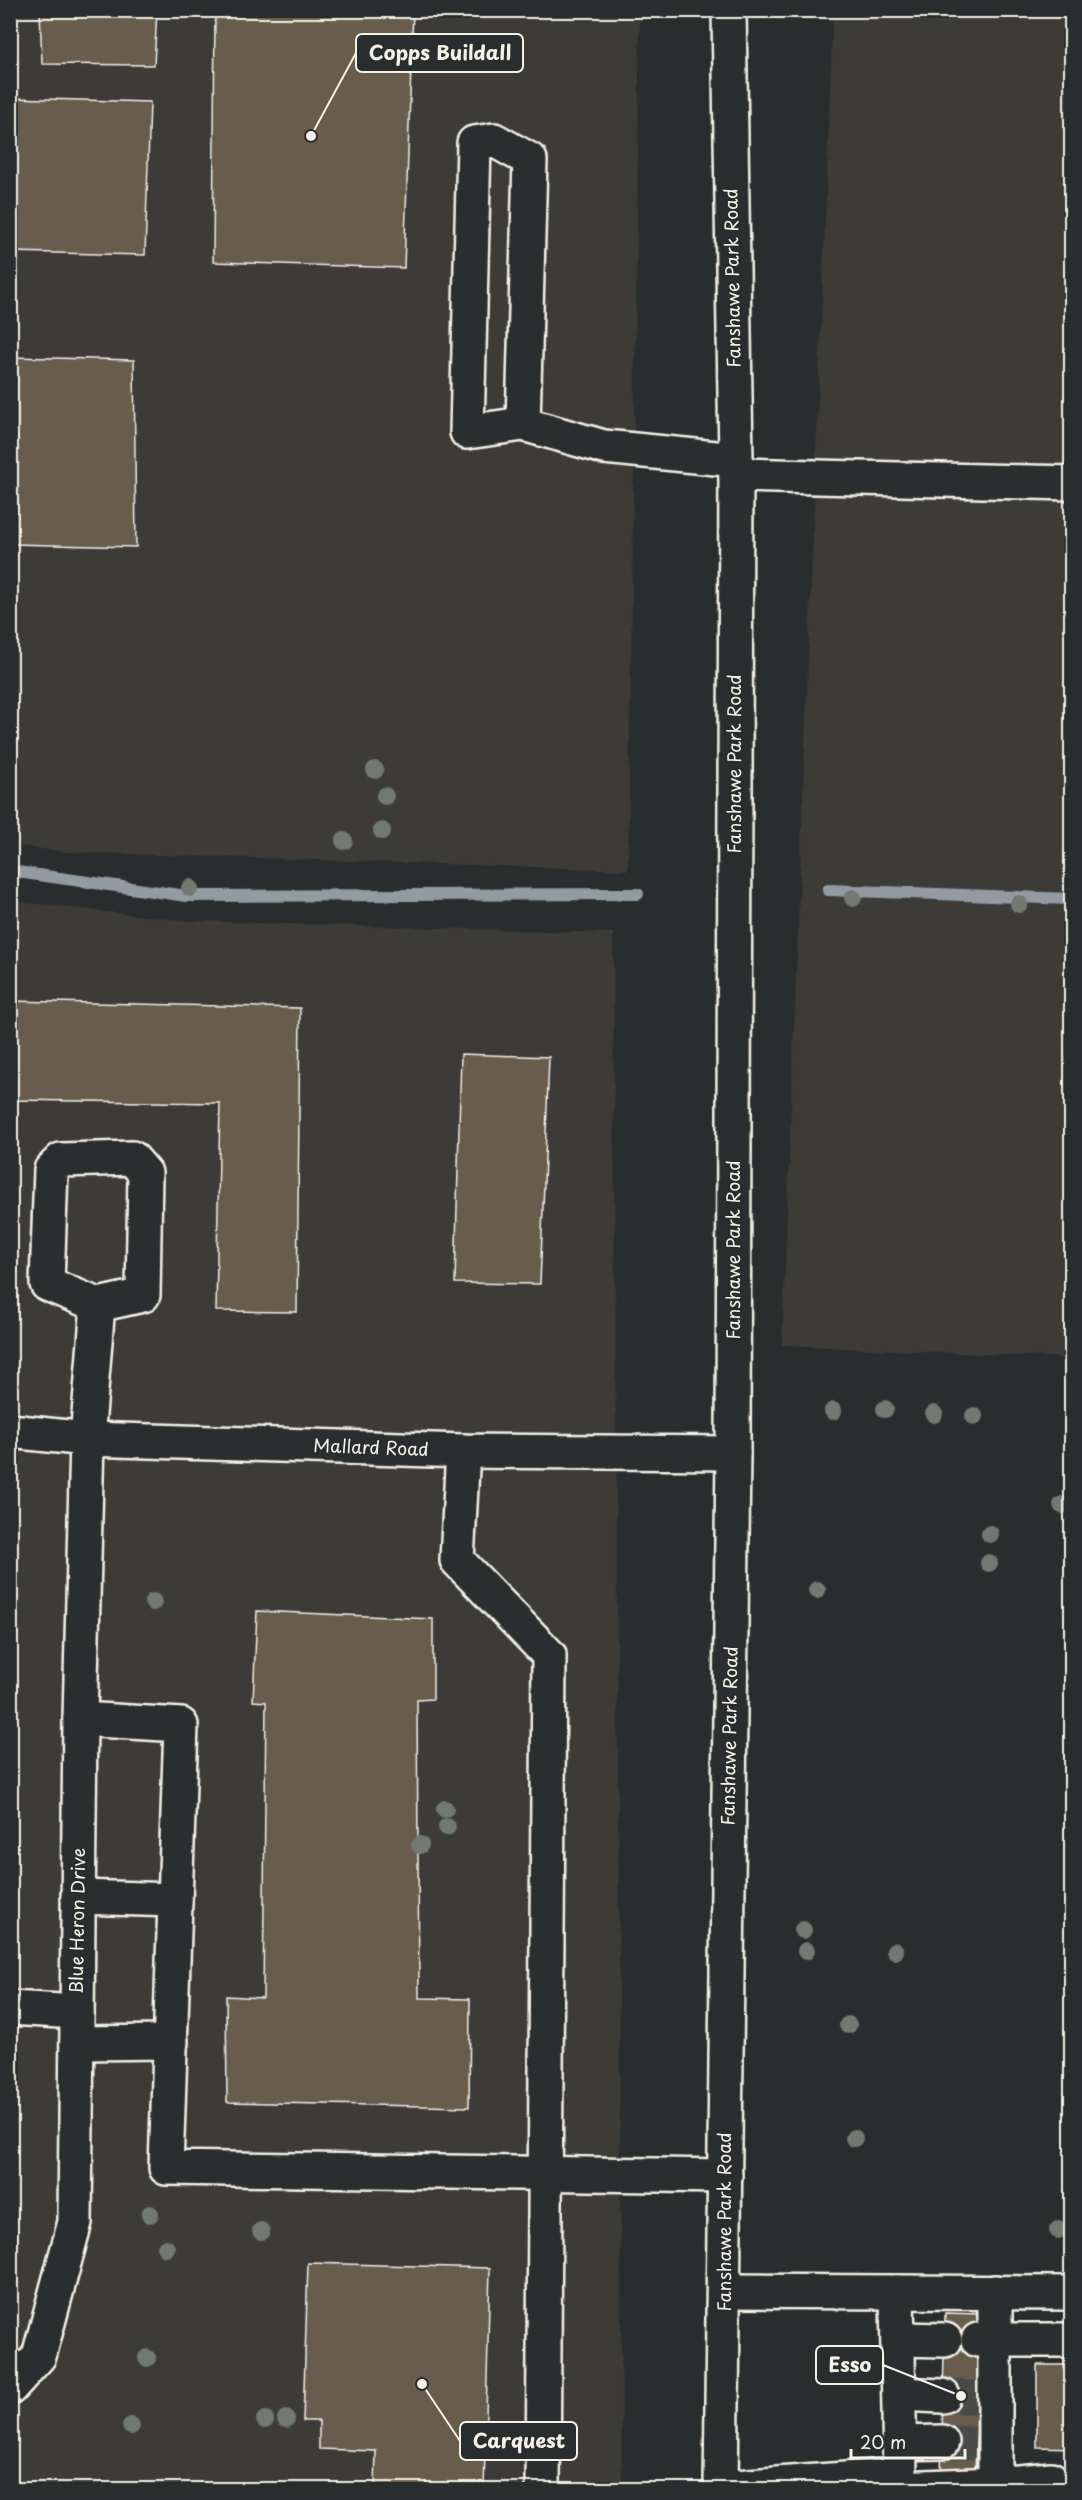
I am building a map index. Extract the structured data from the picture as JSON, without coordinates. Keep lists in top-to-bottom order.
{
  "streets": {
    "main road": ["Fanshawe Park Road", "Mallard Road", "Blue Heron Drive"]
  },
  "crossings": [
    ["Fanshawe Park Road", "Mallard Road"],
    ["Mallard Road", "Blue Heron Drive"]
  ],
  "places": ["Copps Buildall", "Carquest", "Esso"],
  "scale_bar": "20 m"
}
